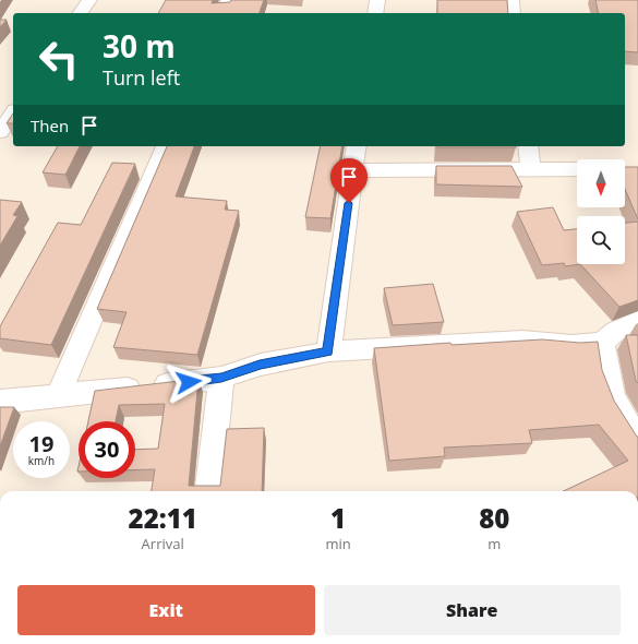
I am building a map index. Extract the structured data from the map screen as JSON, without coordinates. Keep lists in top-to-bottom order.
{
  "north": "bottom",
  "page": {
    "turn": ["30 m", "Turn left"],
    "then": "Then",
    "speed": "19 km/h",
    "limit": "30",
    "eta": [
      "22:11",
      "Arrival",
      "1",
      "min",
      "80",
      "m"
    ],
    "buttons": ["Exit", "Share"]
  }
}
